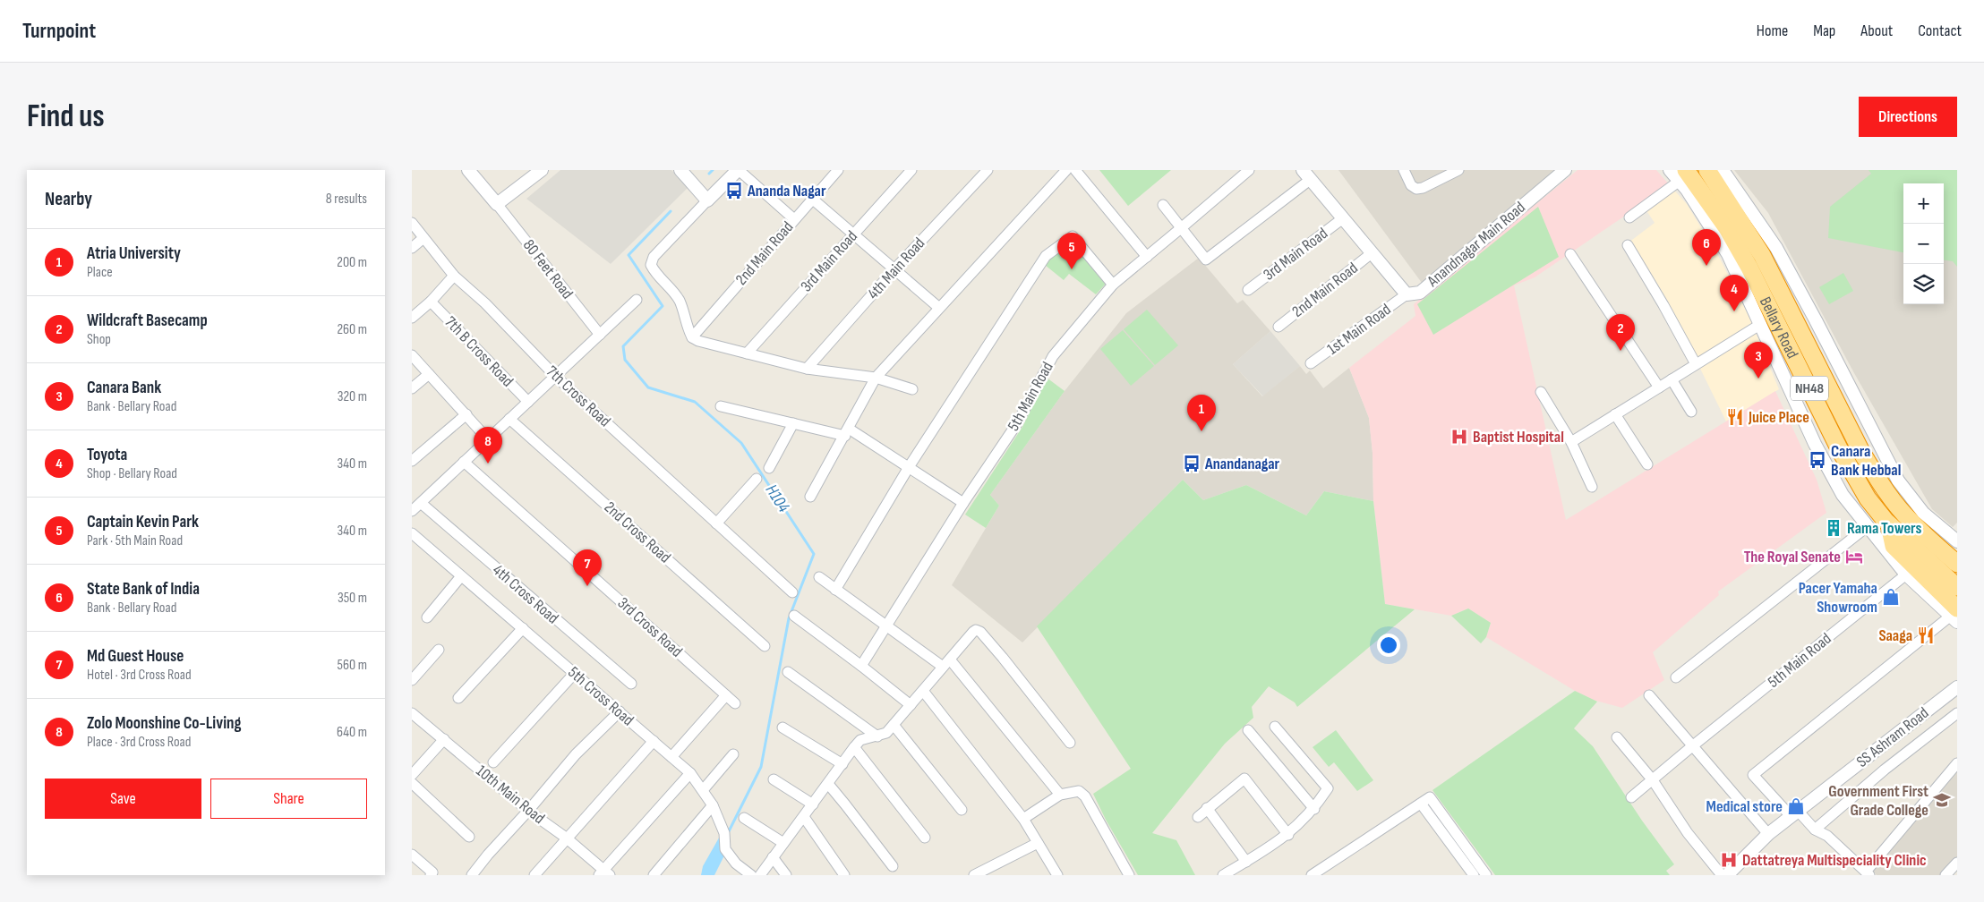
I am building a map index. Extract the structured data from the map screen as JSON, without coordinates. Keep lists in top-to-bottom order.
{
  "streets": {
    "highway": ["Bellary Road", "NH48"],
    "street": [
      "Anandnagar Main Road",
      "2nd Main Road",
      "3rd Main Road",
      "4th Main Road",
      "80 Feet Road",
      "1st Main Road",
      "7th B Cross Road",
      "7th Cross Road",
      "5th Main Road",
      "2nd Cross Road",
      "4th Cross Road",
      "3rd Cross Road",
      "5th Cross Road",
      "SS Ashram Road",
      "10th Main Road"
    ]
  },
  "crossings": [
    ["Anandnagar Main Road", "1st Main Road"]
  ],
  "water": ["H104"],
  "places": {
    "bus stop": ["Ananda Nagar", "Canara Bank Hebbal", "Anandanagar"],
    "restaurant": ["Juice Place", "Saaga"],
    "hospital": ["Baptist Hospital", "Dattatreya Multispeciality Clinic"],
    "building": ["Rama Towers"],
    "hotel": ["The Royal Senate"],
    "shop": ["Pacer Yamaha Showroom", "Medical store"],
    "school or university": ["Government First Grade College"]
  },
  "page": {
    "header": "Turnpoint",
    "nav": [
      "Home",
      "Map",
      "About",
      "Contact"
    ],
    "buttons": [
      "Directions",
      ["Save", "Share"]
    ],
    "title": "Find us",
    "heading": ["Nearby", "8 results"],
    "map_buttons": ["+", "−"],
    "list": [
      {
        "mark": "1",
        "name": "Atria University",
        "note": "Place",
        "value": "200 m"
      },
      {
        "mark": "2",
        "name": "Wildcraft Basecamp",
        "note": "Shop",
        "value": "260 m"
      },
      {
        "mark": "3",
        "name": "Canara Bank",
        "note": "Bank · Bellary Road",
        "value": "320 m"
      },
      {
        "mark": "4",
        "name": "Toyota",
        "note": "Shop · Bellary Road",
        "value": "340 m"
      },
      {
        "mark": "5",
        "name": "Captain Kevin Park",
        "note": "Park · 5th Main Road",
        "value": "340 m"
      },
      {
        "mark": "6",
        "name": "State Bank of India",
        "note": "Bank · Bellary Road",
        "value": "350 m"
      },
      {
        "mark": "7",
        "name": "Md Guest House",
        "note": "Hotel · 3rd Cross Road",
        "value": "560 m"
      },
      {
        "mark": "8",
        "name": "Zolo Moonshine Co-Living",
        "note": "Place · 3rd Cross Road",
        "value": "640 m"
      }
    ],
    "pins": [
      "6",
      "5",
      "4",
      "2",
      "3",
      "1",
      "8",
      "7"
    ]
  }
}
